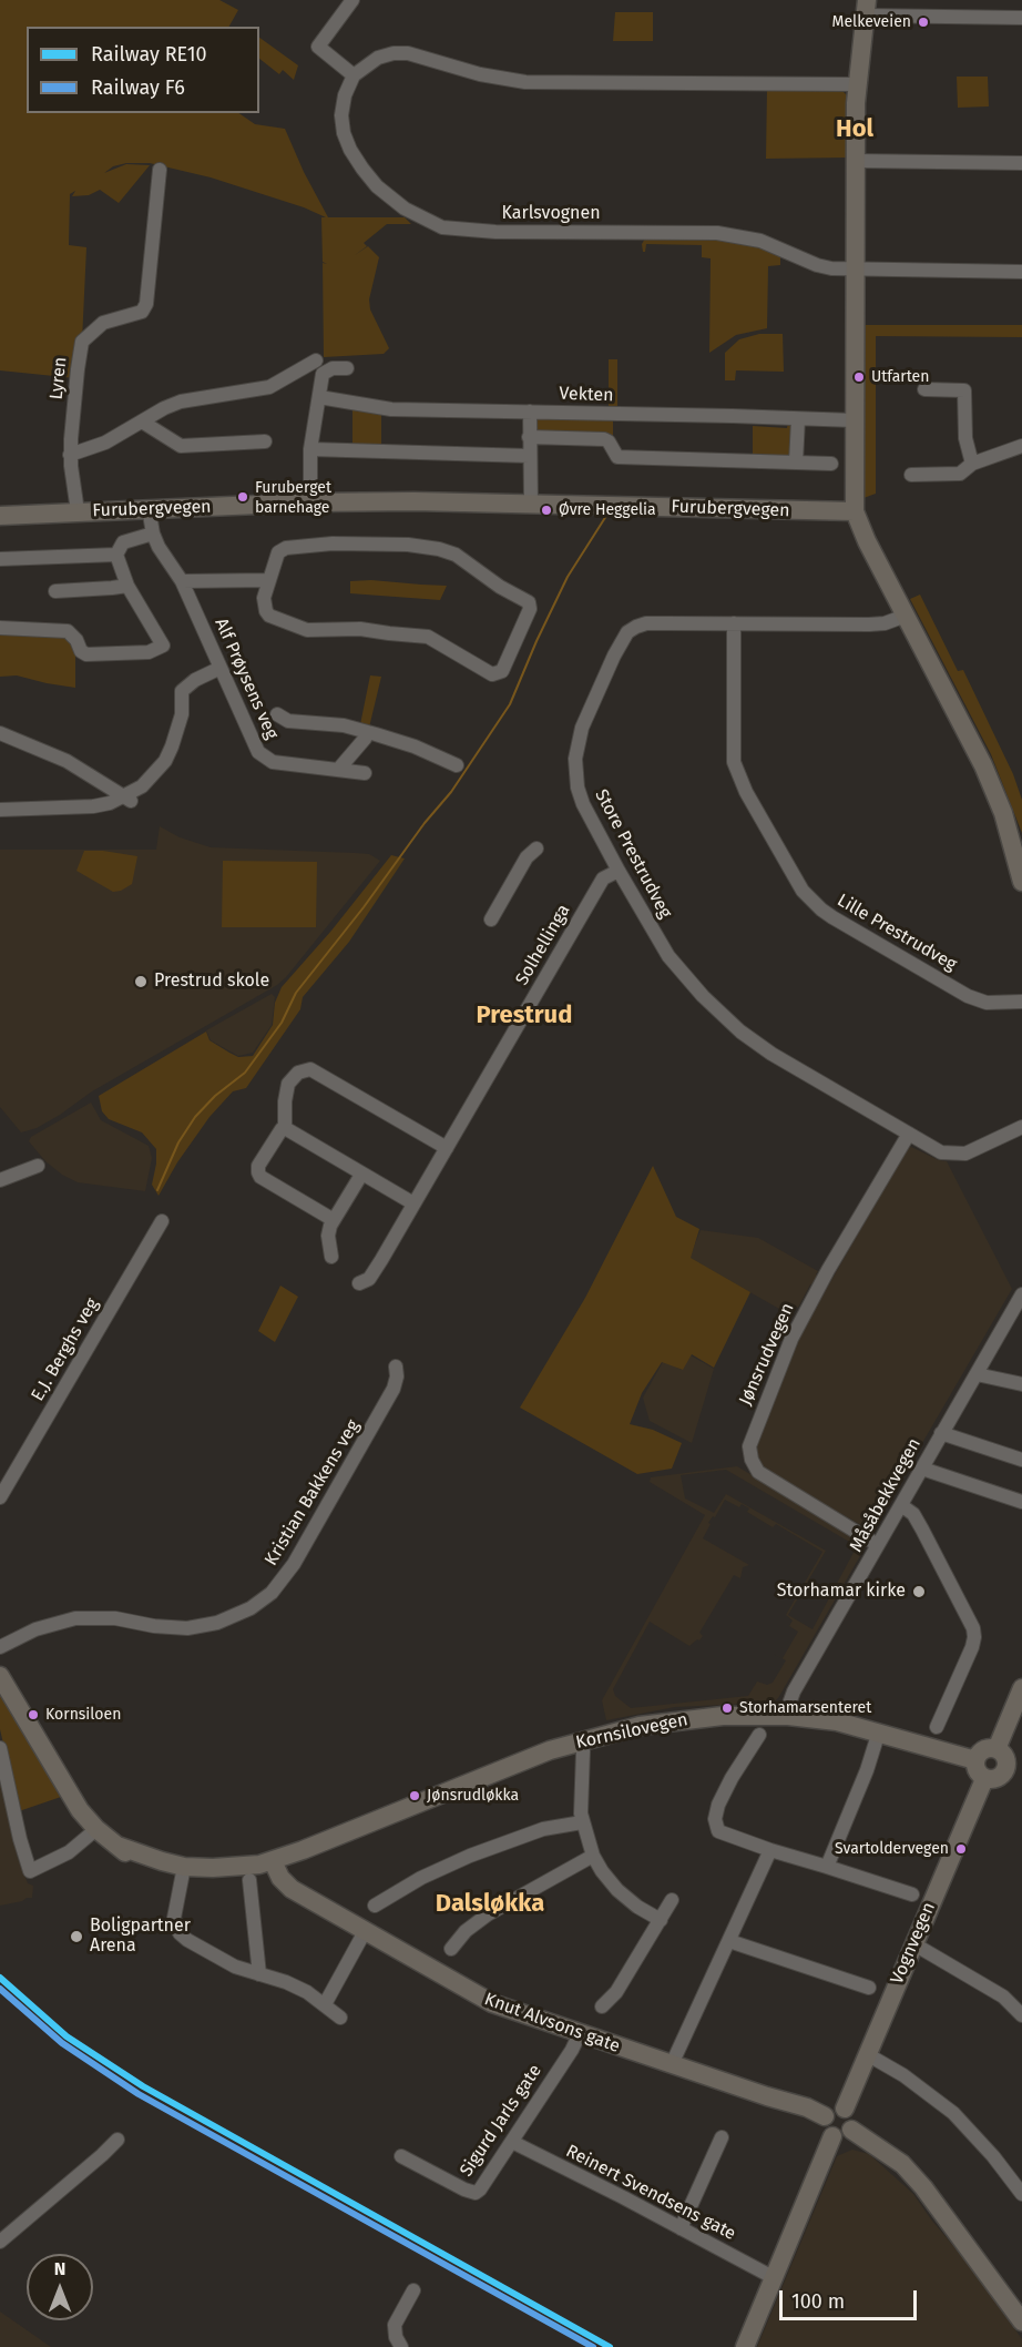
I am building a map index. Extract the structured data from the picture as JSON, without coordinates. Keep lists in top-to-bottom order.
{
  "streets": {
    "main road": [
      "Furubergvegen",
      "Kornsilovegen",
      "Vognvegen",
      "Knut Alvsons gate"
    ],
    "street": [
      "Karlsvognen",
      "Lyren",
      "Vekten",
      "Alf Prøysens veg",
      "Store Prestrudveg",
      "Lille Prestrudveg",
      "Solhellinga",
      "E.J. Berghs veg",
      "Jønsrudvegen",
      "Kristian Bakkens veg",
      "Måsåbekkvegen",
      "Sigurd Jarls gate",
      "Reinert Svendsens gate"
    ]
  },
  "crossings": [
    ["Lyren", "Furubergvegen"],
    ["Furubergvegen", "Alf Prøysens veg"],
    ["Store Prestrudveg", "Lille Prestrudveg"],
    ["Store Prestrudveg", "Solhellinga"],
    ["Store Prestrudveg", "Jønsrudvegen"],
    ["Jønsrudvegen", "Måsåbekkvegen"],
    ["Måsåbekkvegen", "Kornsilovegen"],
    ["Kornsilovegen", "Vognvegen"],
    ["Kornsilovegen", "Knut Alvsons gate"],
    ["Vognvegen", "Knut Alvsons gate"],
    ["Knut Alvsons gate", "Sigurd Jarls gate"],
    ["Sigurd Jarls gate", "Reinert Svendsens gate"]
  ],
  "districts": ["Hol", "Prestrud", "Dalsløkka"],
  "places": [
    "Melkeveien",
    "Utfarten",
    "Furuberget barnehage",
    "Øvre Heggelia",
    "Prestrud skole",
    "Storhamar kirke",
    "Storhamarsenteret",
    "Kornsiloen",
    "Jønsrudløkka",
    "Svartoldervegen",
    "Boligpartner Arena"
  ],
  "lines": ["rail line RE10", "rail line F6"],
  "legend": ["Railway RE10", "Railway F6"],
  "scale_bar": "100 m",
  "north": "top"
}
